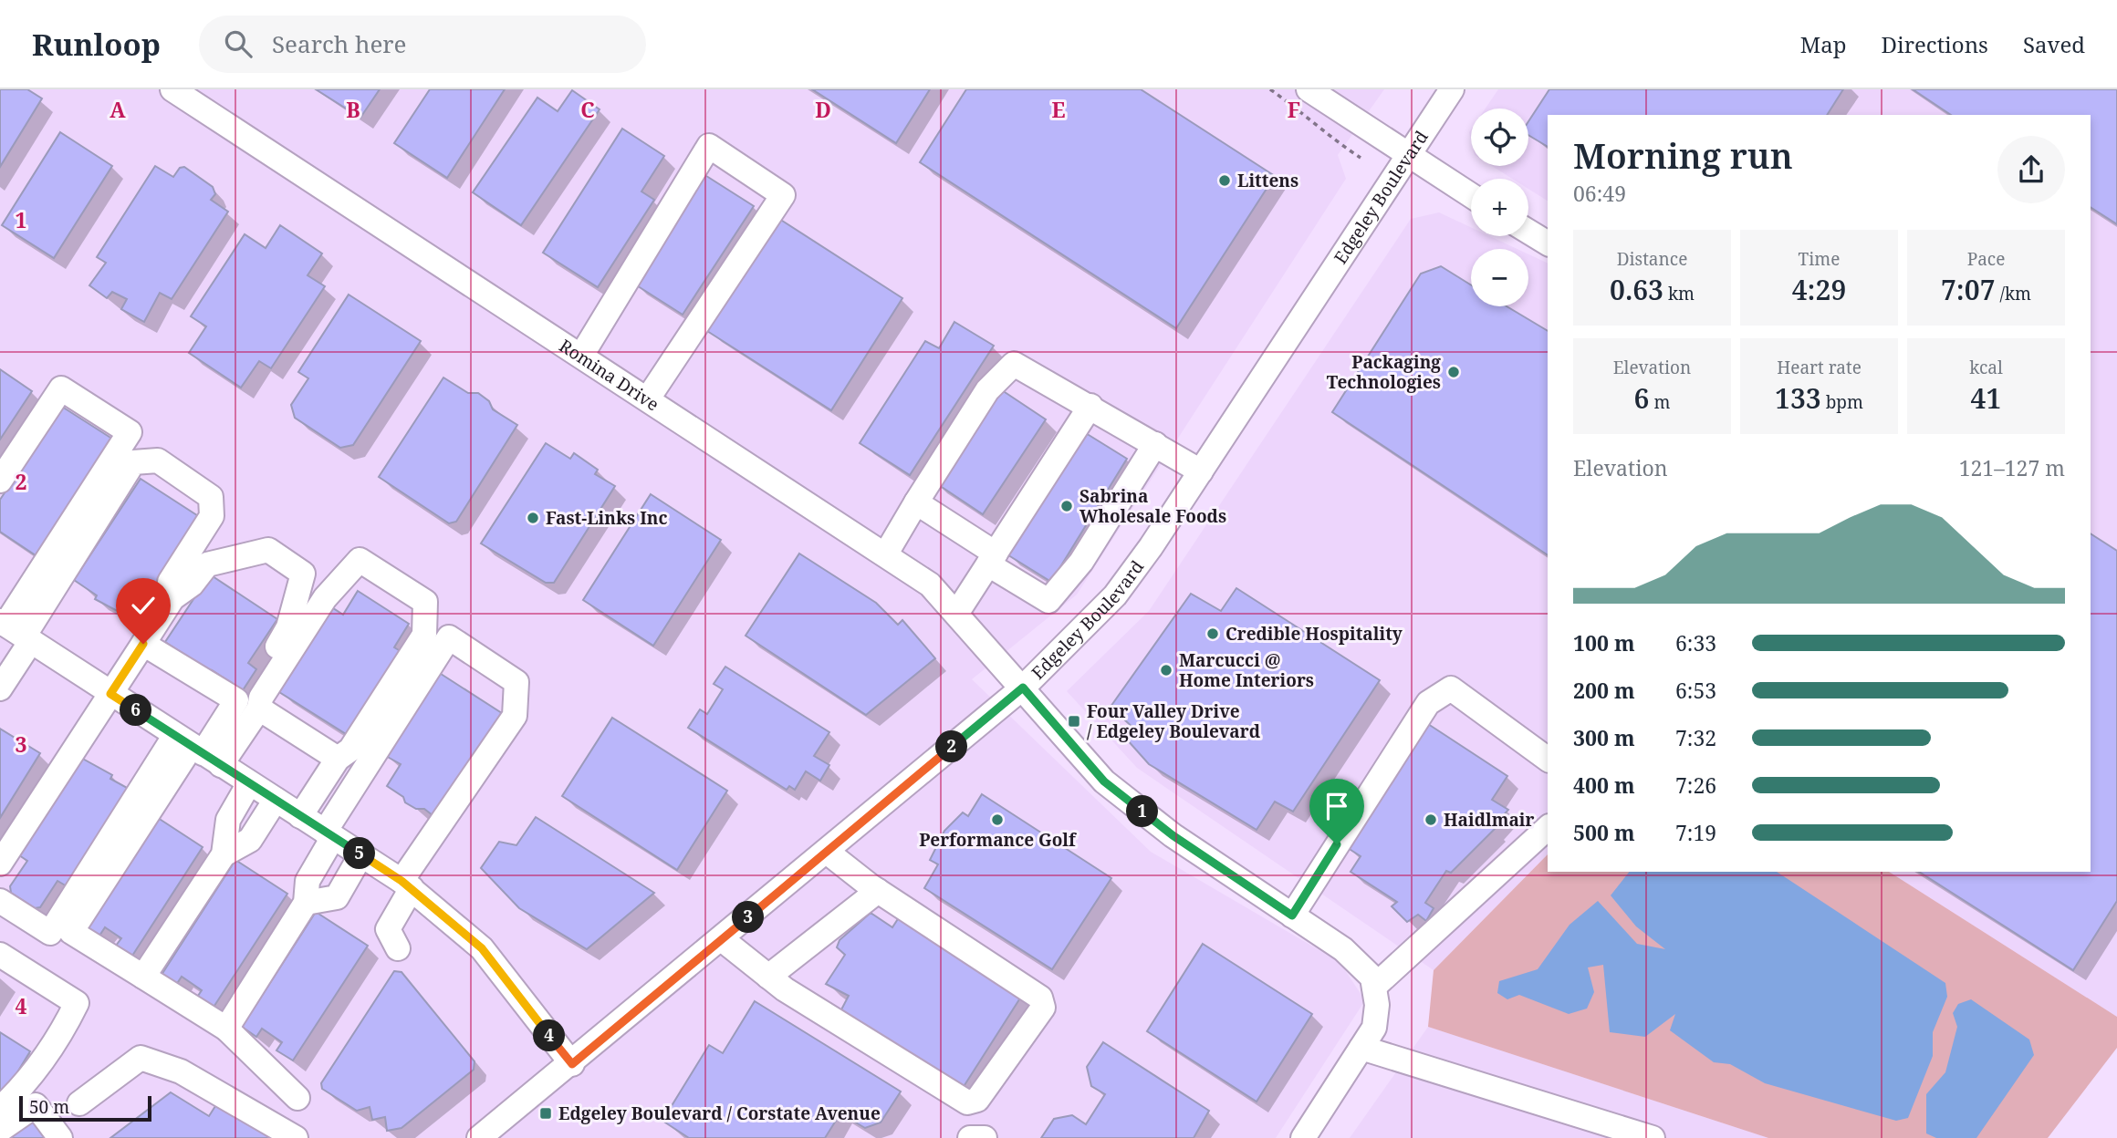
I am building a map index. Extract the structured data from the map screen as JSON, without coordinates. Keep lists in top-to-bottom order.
{
  "streets": {
    "street": ["Edgeley Boulevard", "Romina Drive"]
  },
  "crossings": [
    ["Edgeley Boulevard", "Romina Drive"]
  ],
  "places": {
    "other": [
      "Littens",
      "Packaging Technologies",
      "Sabrina Wholesale Foods",
      "Fast-Links Inc",
      "Credible Hospitality",
      "Marcucci @ Home Interiors",
      "Performance Golf",
      "Haidlmair"
    ],
    "transit": ["Four Valley Drive / Edgeley Boulevard", "Edgeley Boulevard / Corstate Avenue"]
  },
  "scale_bar": "50 m",
  "page": {
    "header": "Runloop",
    "search": "Search here",
    "nav": ["Map", "Directions", "Saved"],
    "map_buttons": ["+", "−"],
    "heading": ["Morning run", "06:49"],
    "stats": [
      ["Distance", "0.63 km"],
      ["Time", "4:29"],
      ["Pace", "7:07 /km"],
      ["Elevation", "6 m"],
      ["Heart rate", "133 bpm"],
      ["kcal", "41"]
    ],
    "chart": ["Elevation", "121–127 m"],
    "list": [
      {
        "name": "100 m",
        "note": "6:33"
      },
      {
        "name": "200 m",
        "note": "6:53"
      },
      {
        "name": "300 m",
        "note": "7:32"
      },
      {
        "name": "400 m",
        "note": "7:26"
      },
      {
        "name": "500 m",
        "note": "7:19"
      }
    ],
    "pins": [
      "6",
      "2",
      "1",
      "5",
      "3",
      "4"
    ],
    "scale": "50 m"
  },
  "grid": {
    "columns": [
      "A",
      "B",
      "C",
      "D",
      "E",
      "F"
    ],
    "rows": [
      "1",
      "2",
      "3",
      "4"
    ]
  }
}
